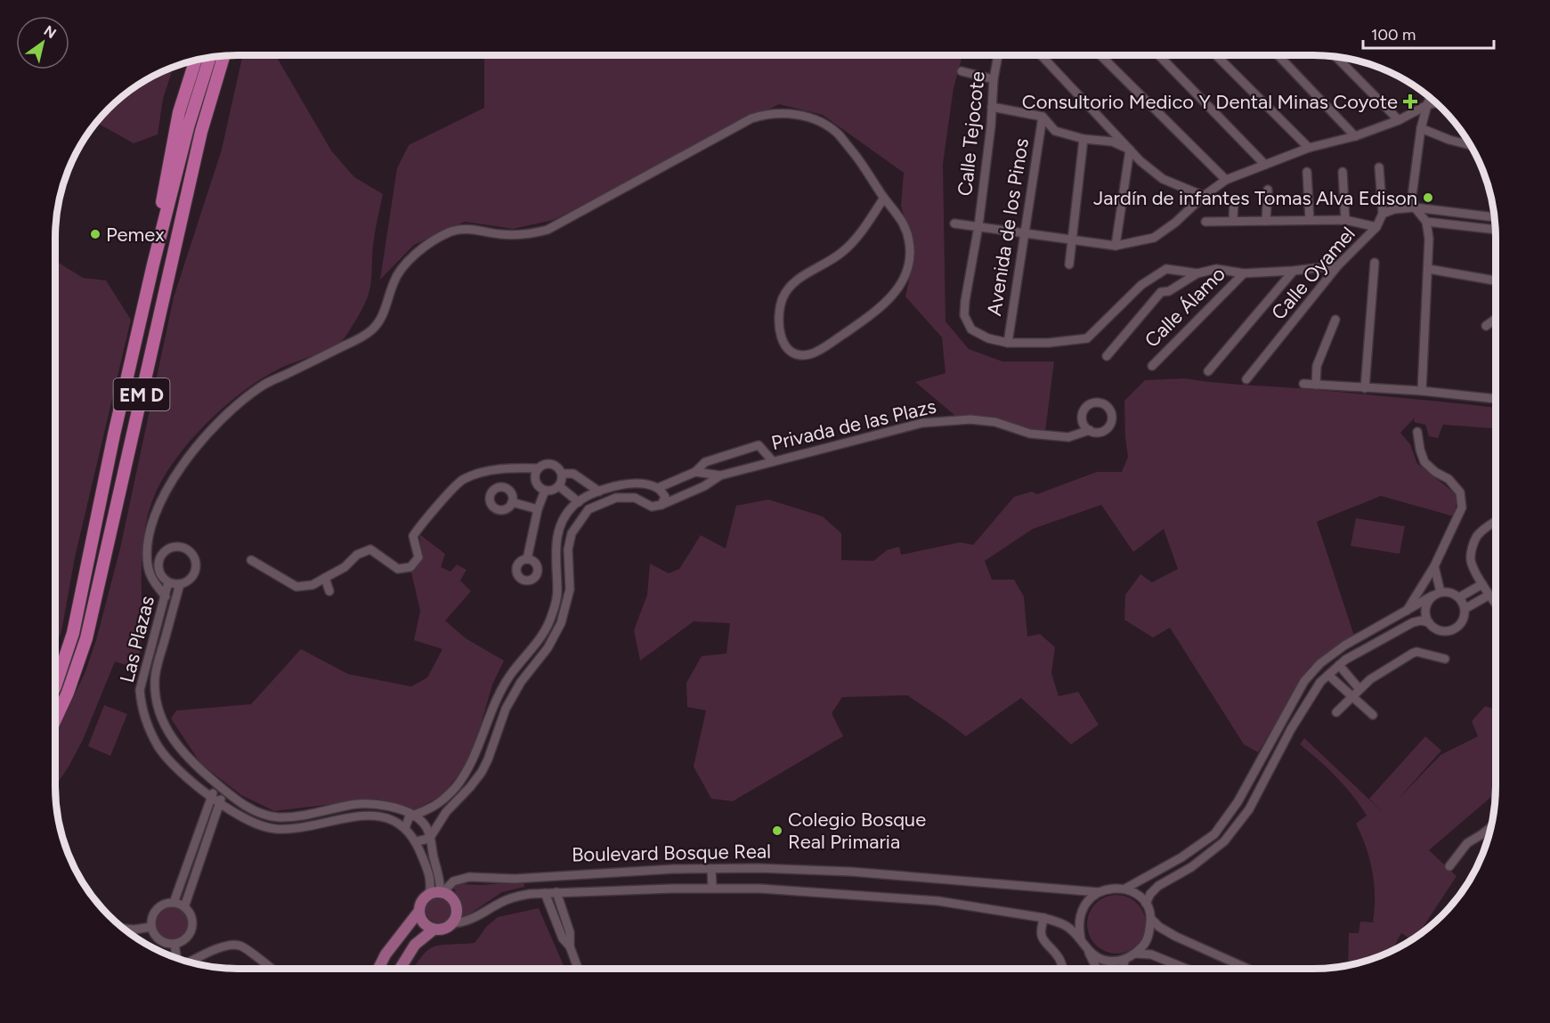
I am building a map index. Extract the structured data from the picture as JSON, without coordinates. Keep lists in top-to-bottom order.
{
  "streets": {
    "highway": ["EM D"],
    "street": [
      "Calle Tejocote",
      "Avenida de los Pinos",
      "Calle Oyamel",
      "Calle Álamo",
      "Privada de las Plazs",
      "Las Plazas",
      "Boulevard Bosque Real"
    ]
  },
  "crossings": [
    ["Calle Tejocote", "Avenida de los Pinos"]
  ],
  "places": {
    "health": ["Consultorio Medico Y Dental Minas Coyote"],
    "other": ["Jardín de infantes Tomas Alva Edison", "Pemex", "Colegio Bosque Real Primaria"]
  },
  "scale_bar": "100 m",
  "north": "top right"
}
